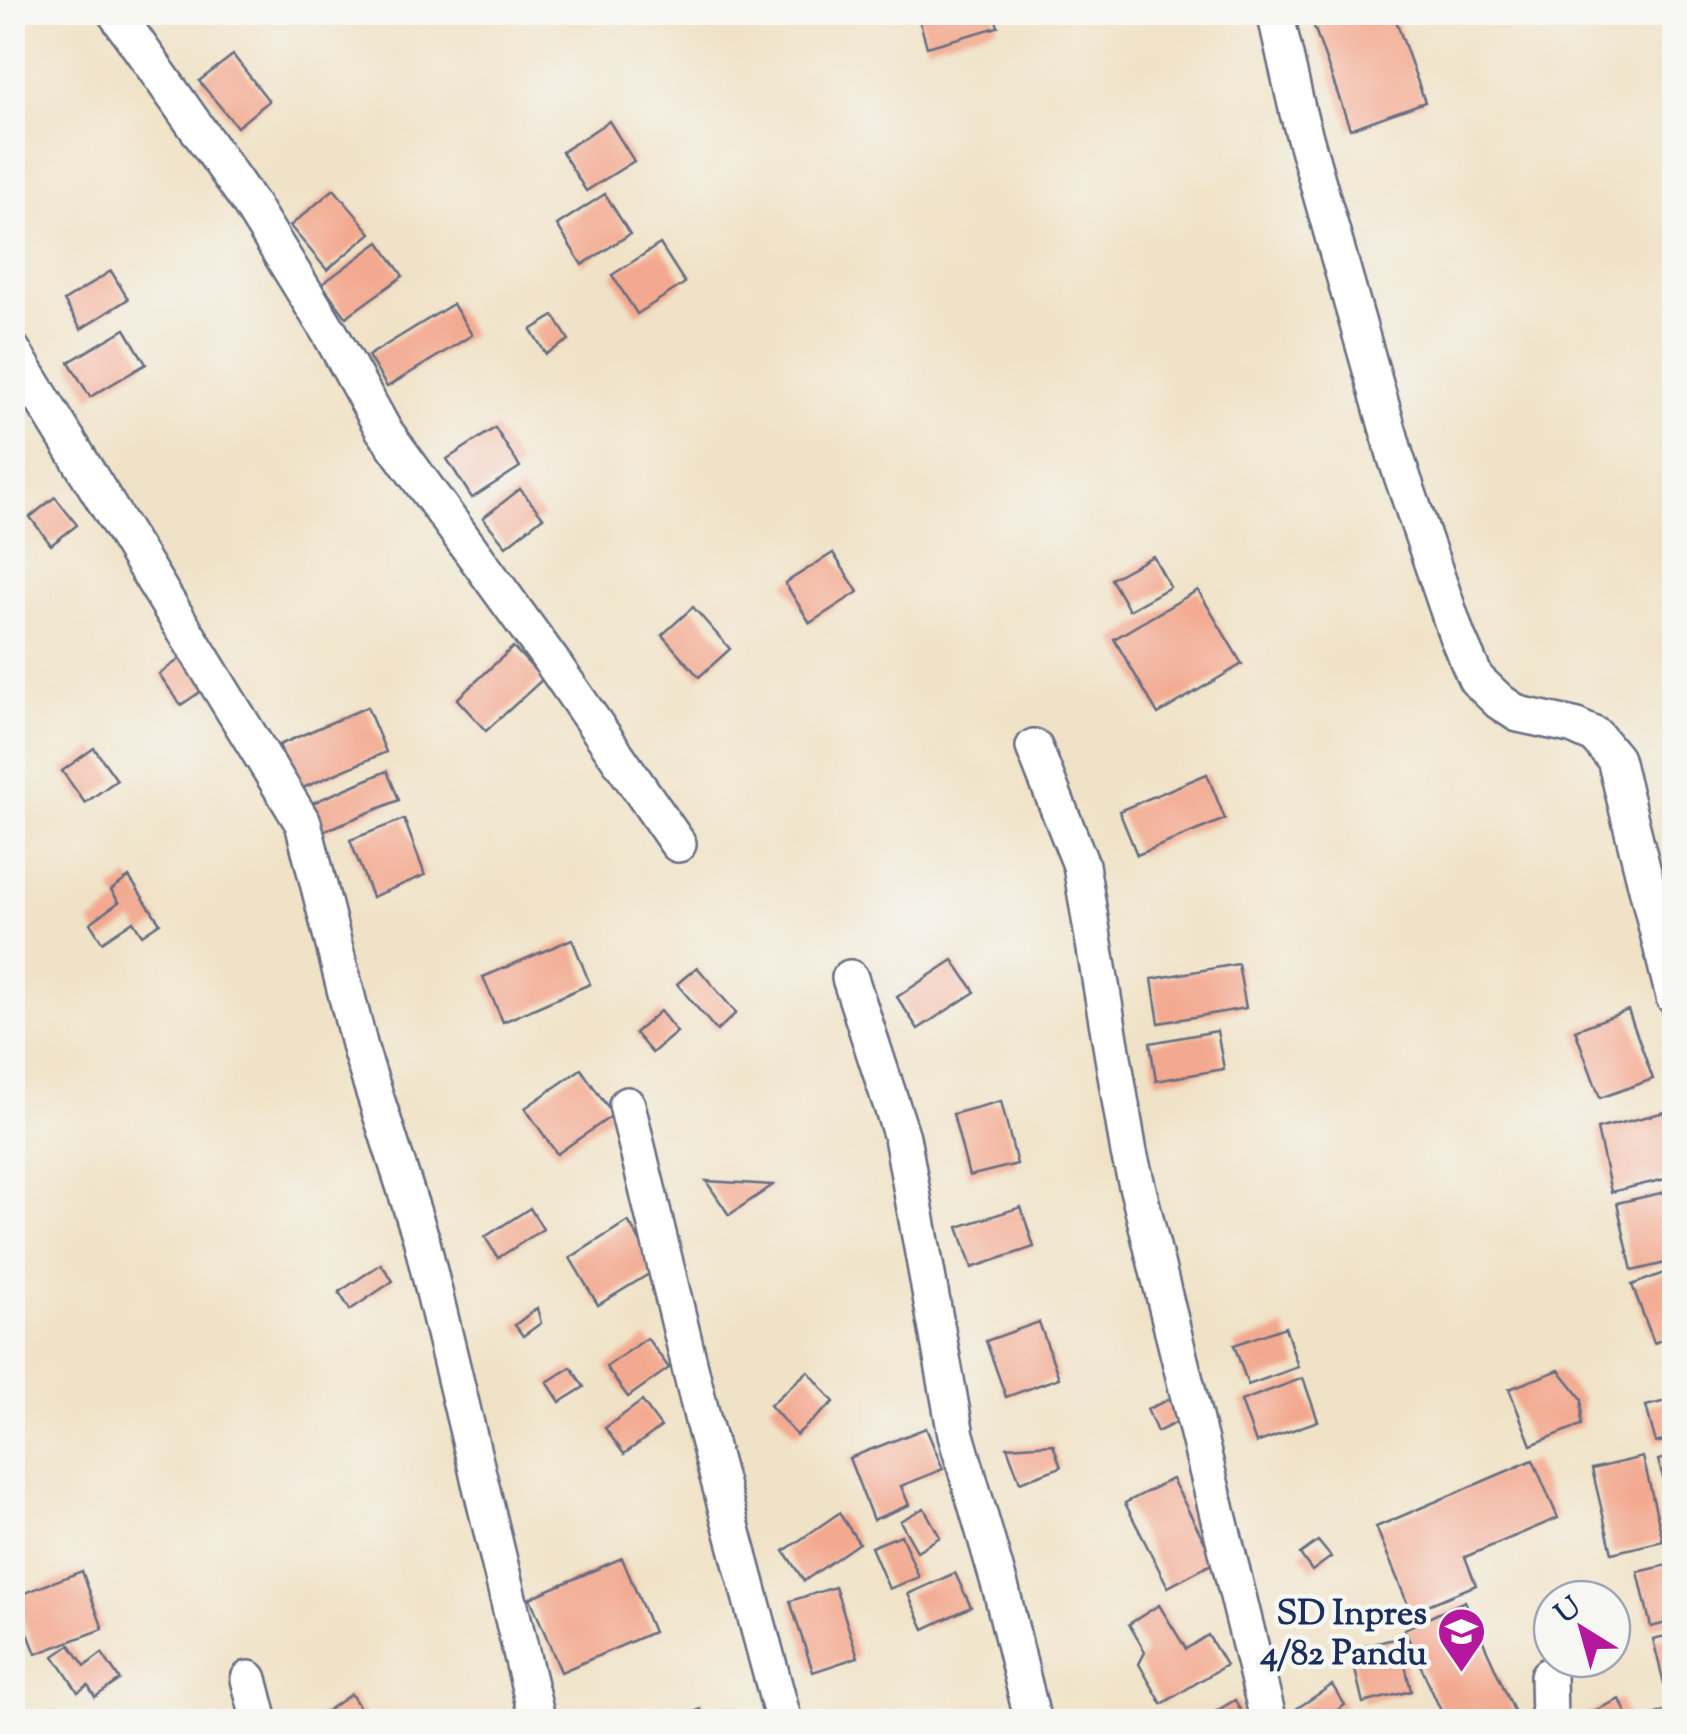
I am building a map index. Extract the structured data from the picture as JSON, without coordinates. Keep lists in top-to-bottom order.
{
  "places": {
    "school or university": ["SD Inpres 4/82 Pandu"]
  },
  "north": "top left"
}
